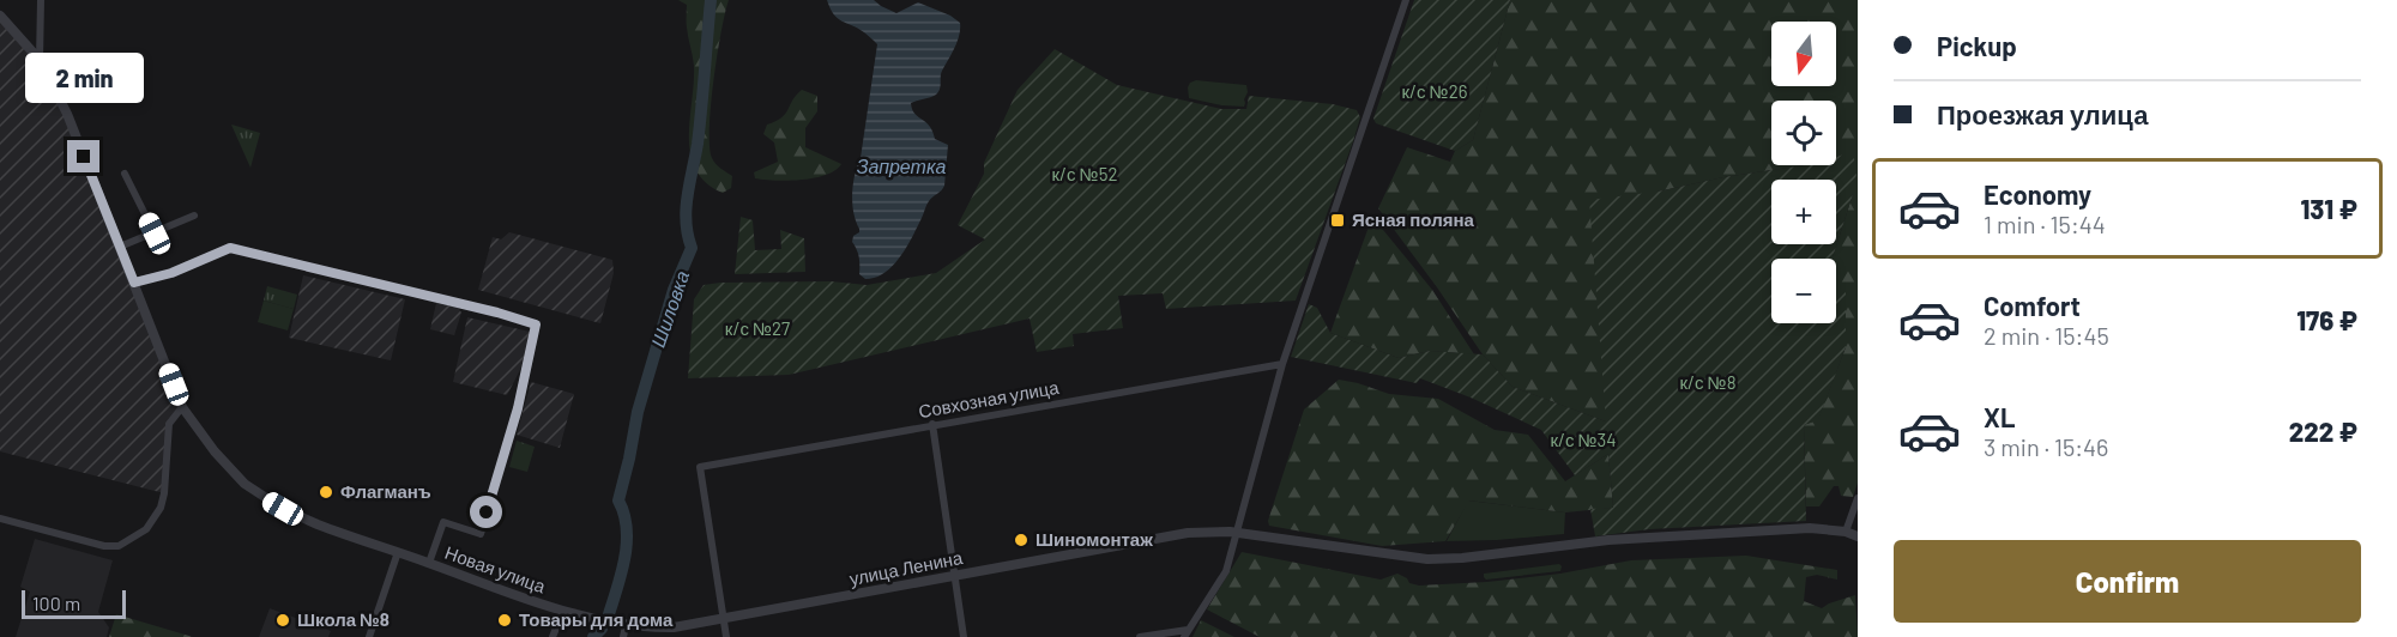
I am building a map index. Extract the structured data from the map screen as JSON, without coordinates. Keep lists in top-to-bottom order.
{
  "streets": {
    "street": ["Совхозная улица", "улица Ленина", "Новая улица"]
  },
  "crossings": [
    ["Совхозная улица", "улица Ленина"],
    ["улица Ленина", "Новая улица"]
  ],
  "water": ["Запретка", "Шиловка"],
  "parks": [
    "к/с №26",
    "к/с №52",
    "к/с №27",
    "к/с №8",
    "к/с №34"
  ],
  "places": {
    "transit": ["Ясная поляна"],
    "other": [
      "Флагманъ",
      "Шиномонтаж",
      "Школа №8",
      "Товары для дома"
    ]
  },
  "scale_bar": "100 m",
  "north": "bottom",
  "page": {
    "banner": ["Pickup", "Проезжая улица"],
    "map_buttons": ["+", "−"],
    "bubble": "2 min",
    "list": [
      {
        "name": "Economy",
        "note": "1 min · 15:44",
        "value": "131 ₽"
      },
      {
        "name": "Comfort",
        "note": "2 min · 15:45",
        "value": "176 ₽"
      },
      {
        "name": "XL",
        "note": "3 min · 15:46",
        "value": "222 ₽"
      }
    ],
    "buttons": "Confirm",
    "scale": "100 m"
  }
}
